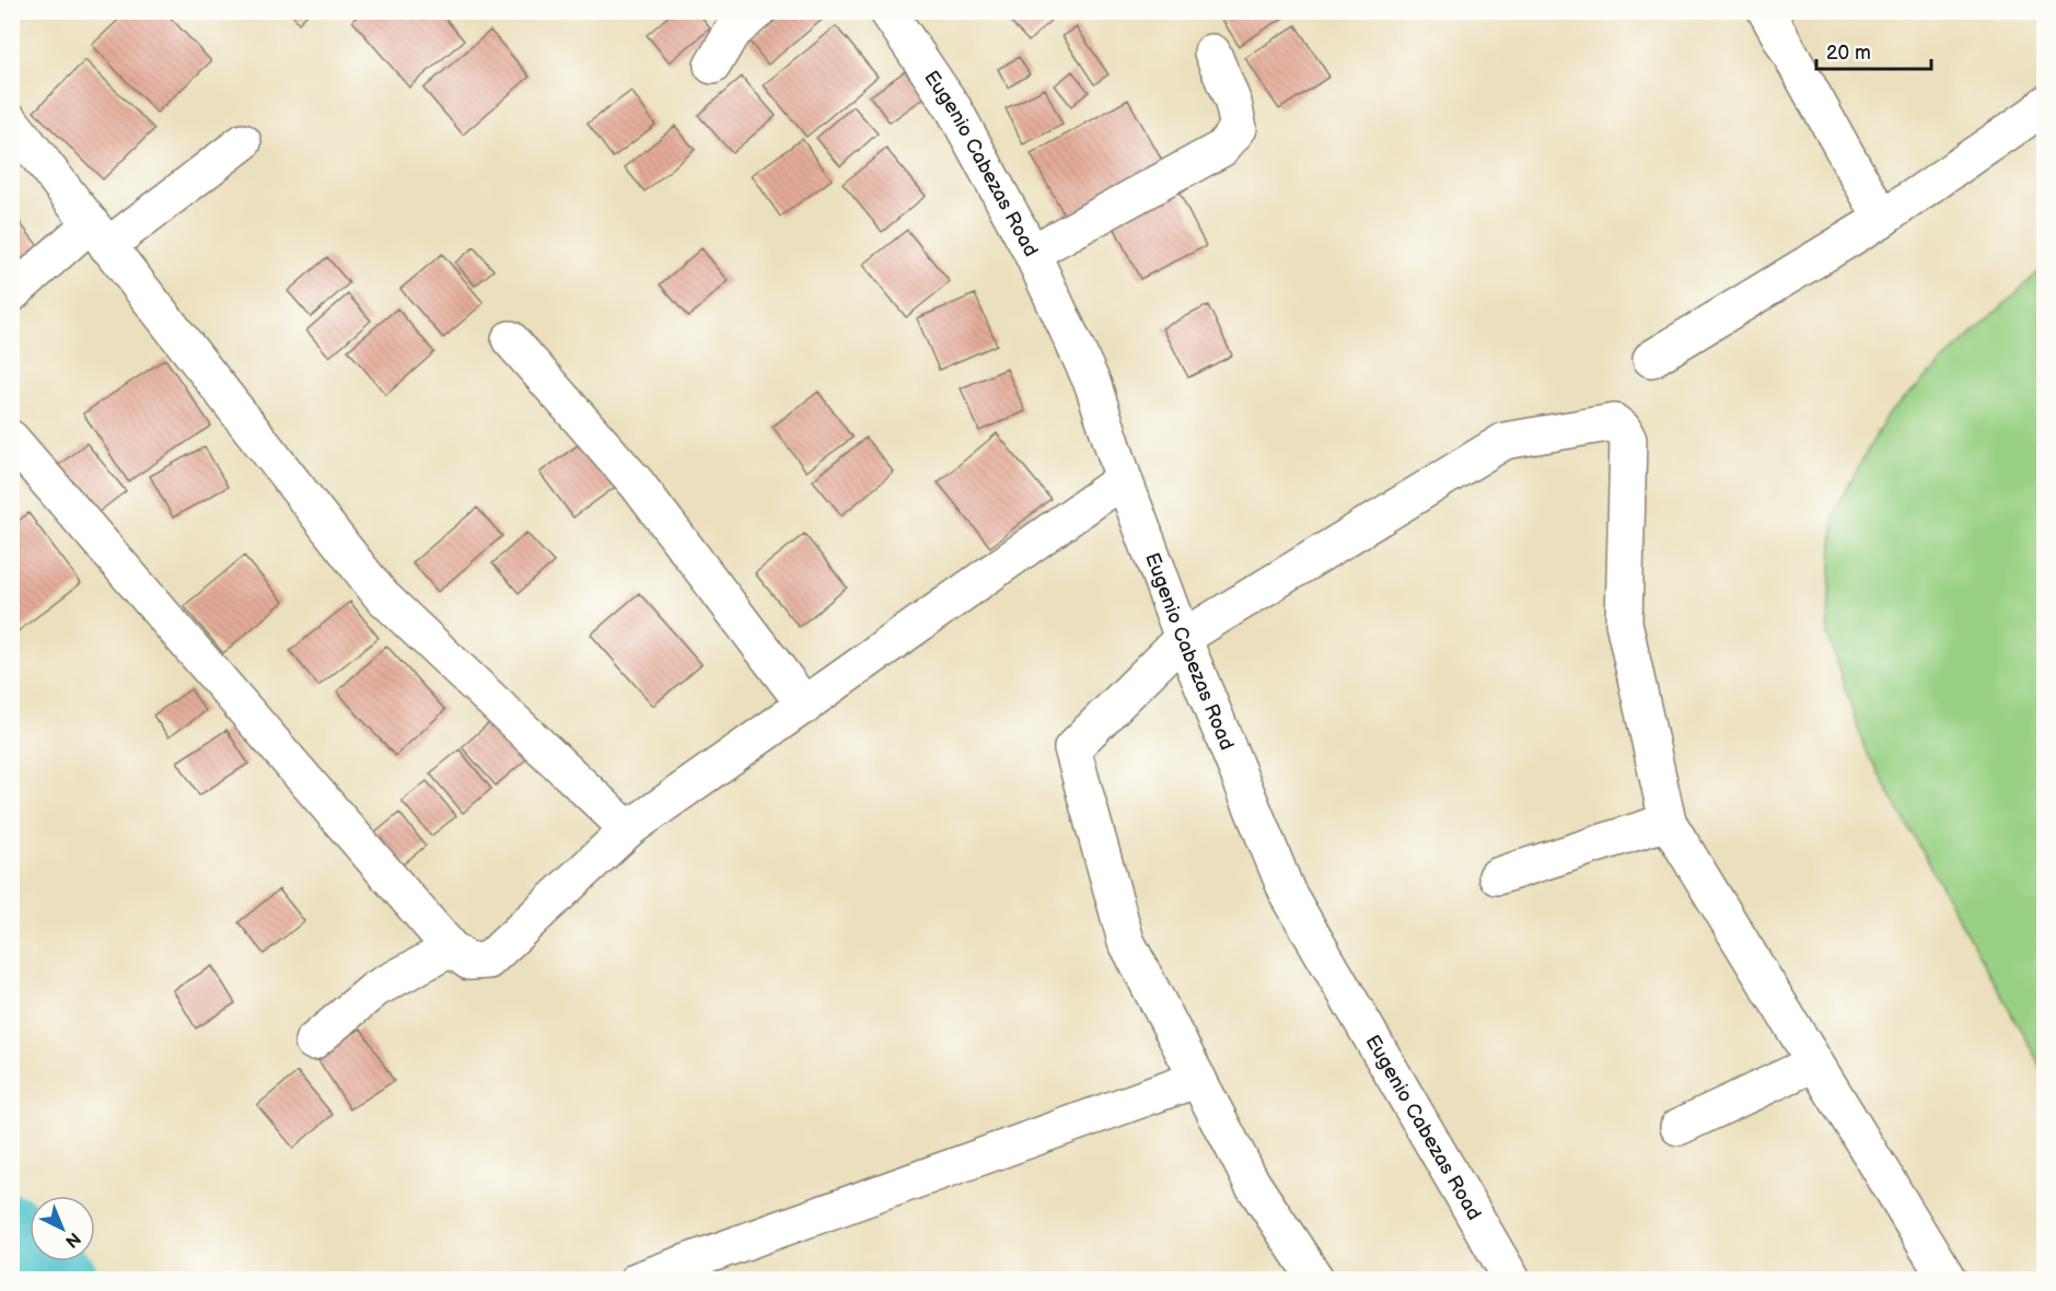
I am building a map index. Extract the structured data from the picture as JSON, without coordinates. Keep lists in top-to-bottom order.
{
  "streets": {
    "street": ["Eugenio Cabezas Road"]
  },
  "scale_bar": "20 m",
  "north": "bottom right"
}
